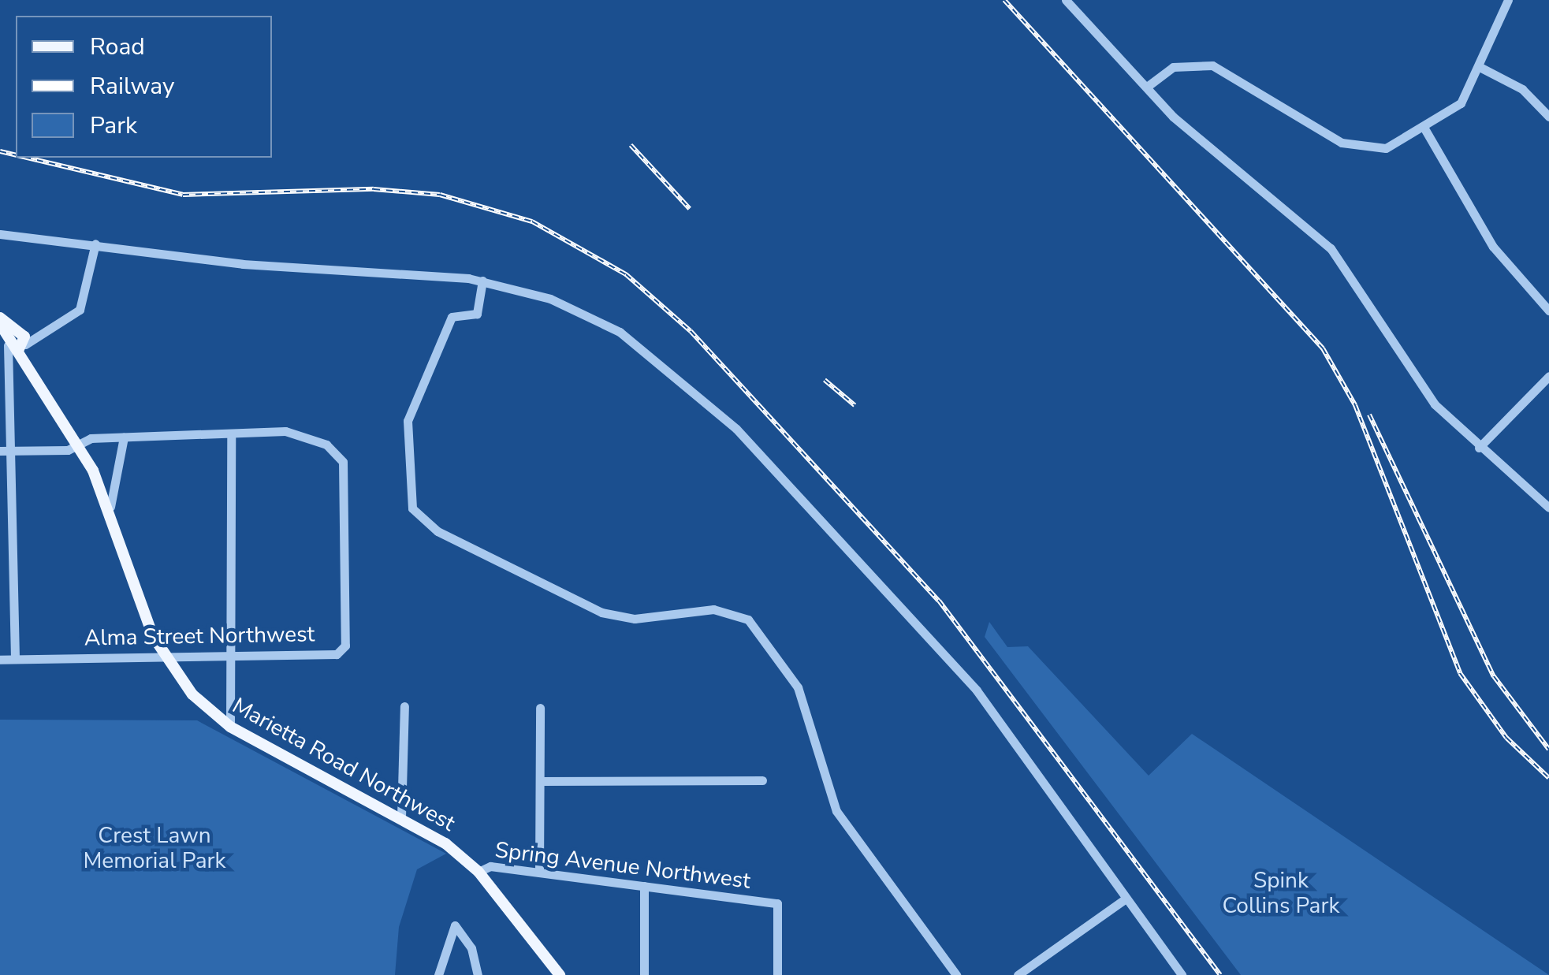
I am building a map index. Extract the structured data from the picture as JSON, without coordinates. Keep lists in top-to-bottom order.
{
  "streets": {
    "main road": ["Marietta Road Northwest"],
    "street": ["Alma Street Northwest", "Spring Avenue Northwest"]
  },
  "crossings": [
    ["Alma Street Northwest", "Marietta Road Northwest"],
    ["Marietta Road Northwest", "Spring Avenue Northwest"]
  ],
  "parks": ["Crest Lawn Memorial Park", "Spink Collins Park"],
  "legend": ["Road", "Railway", "Park"]
}
